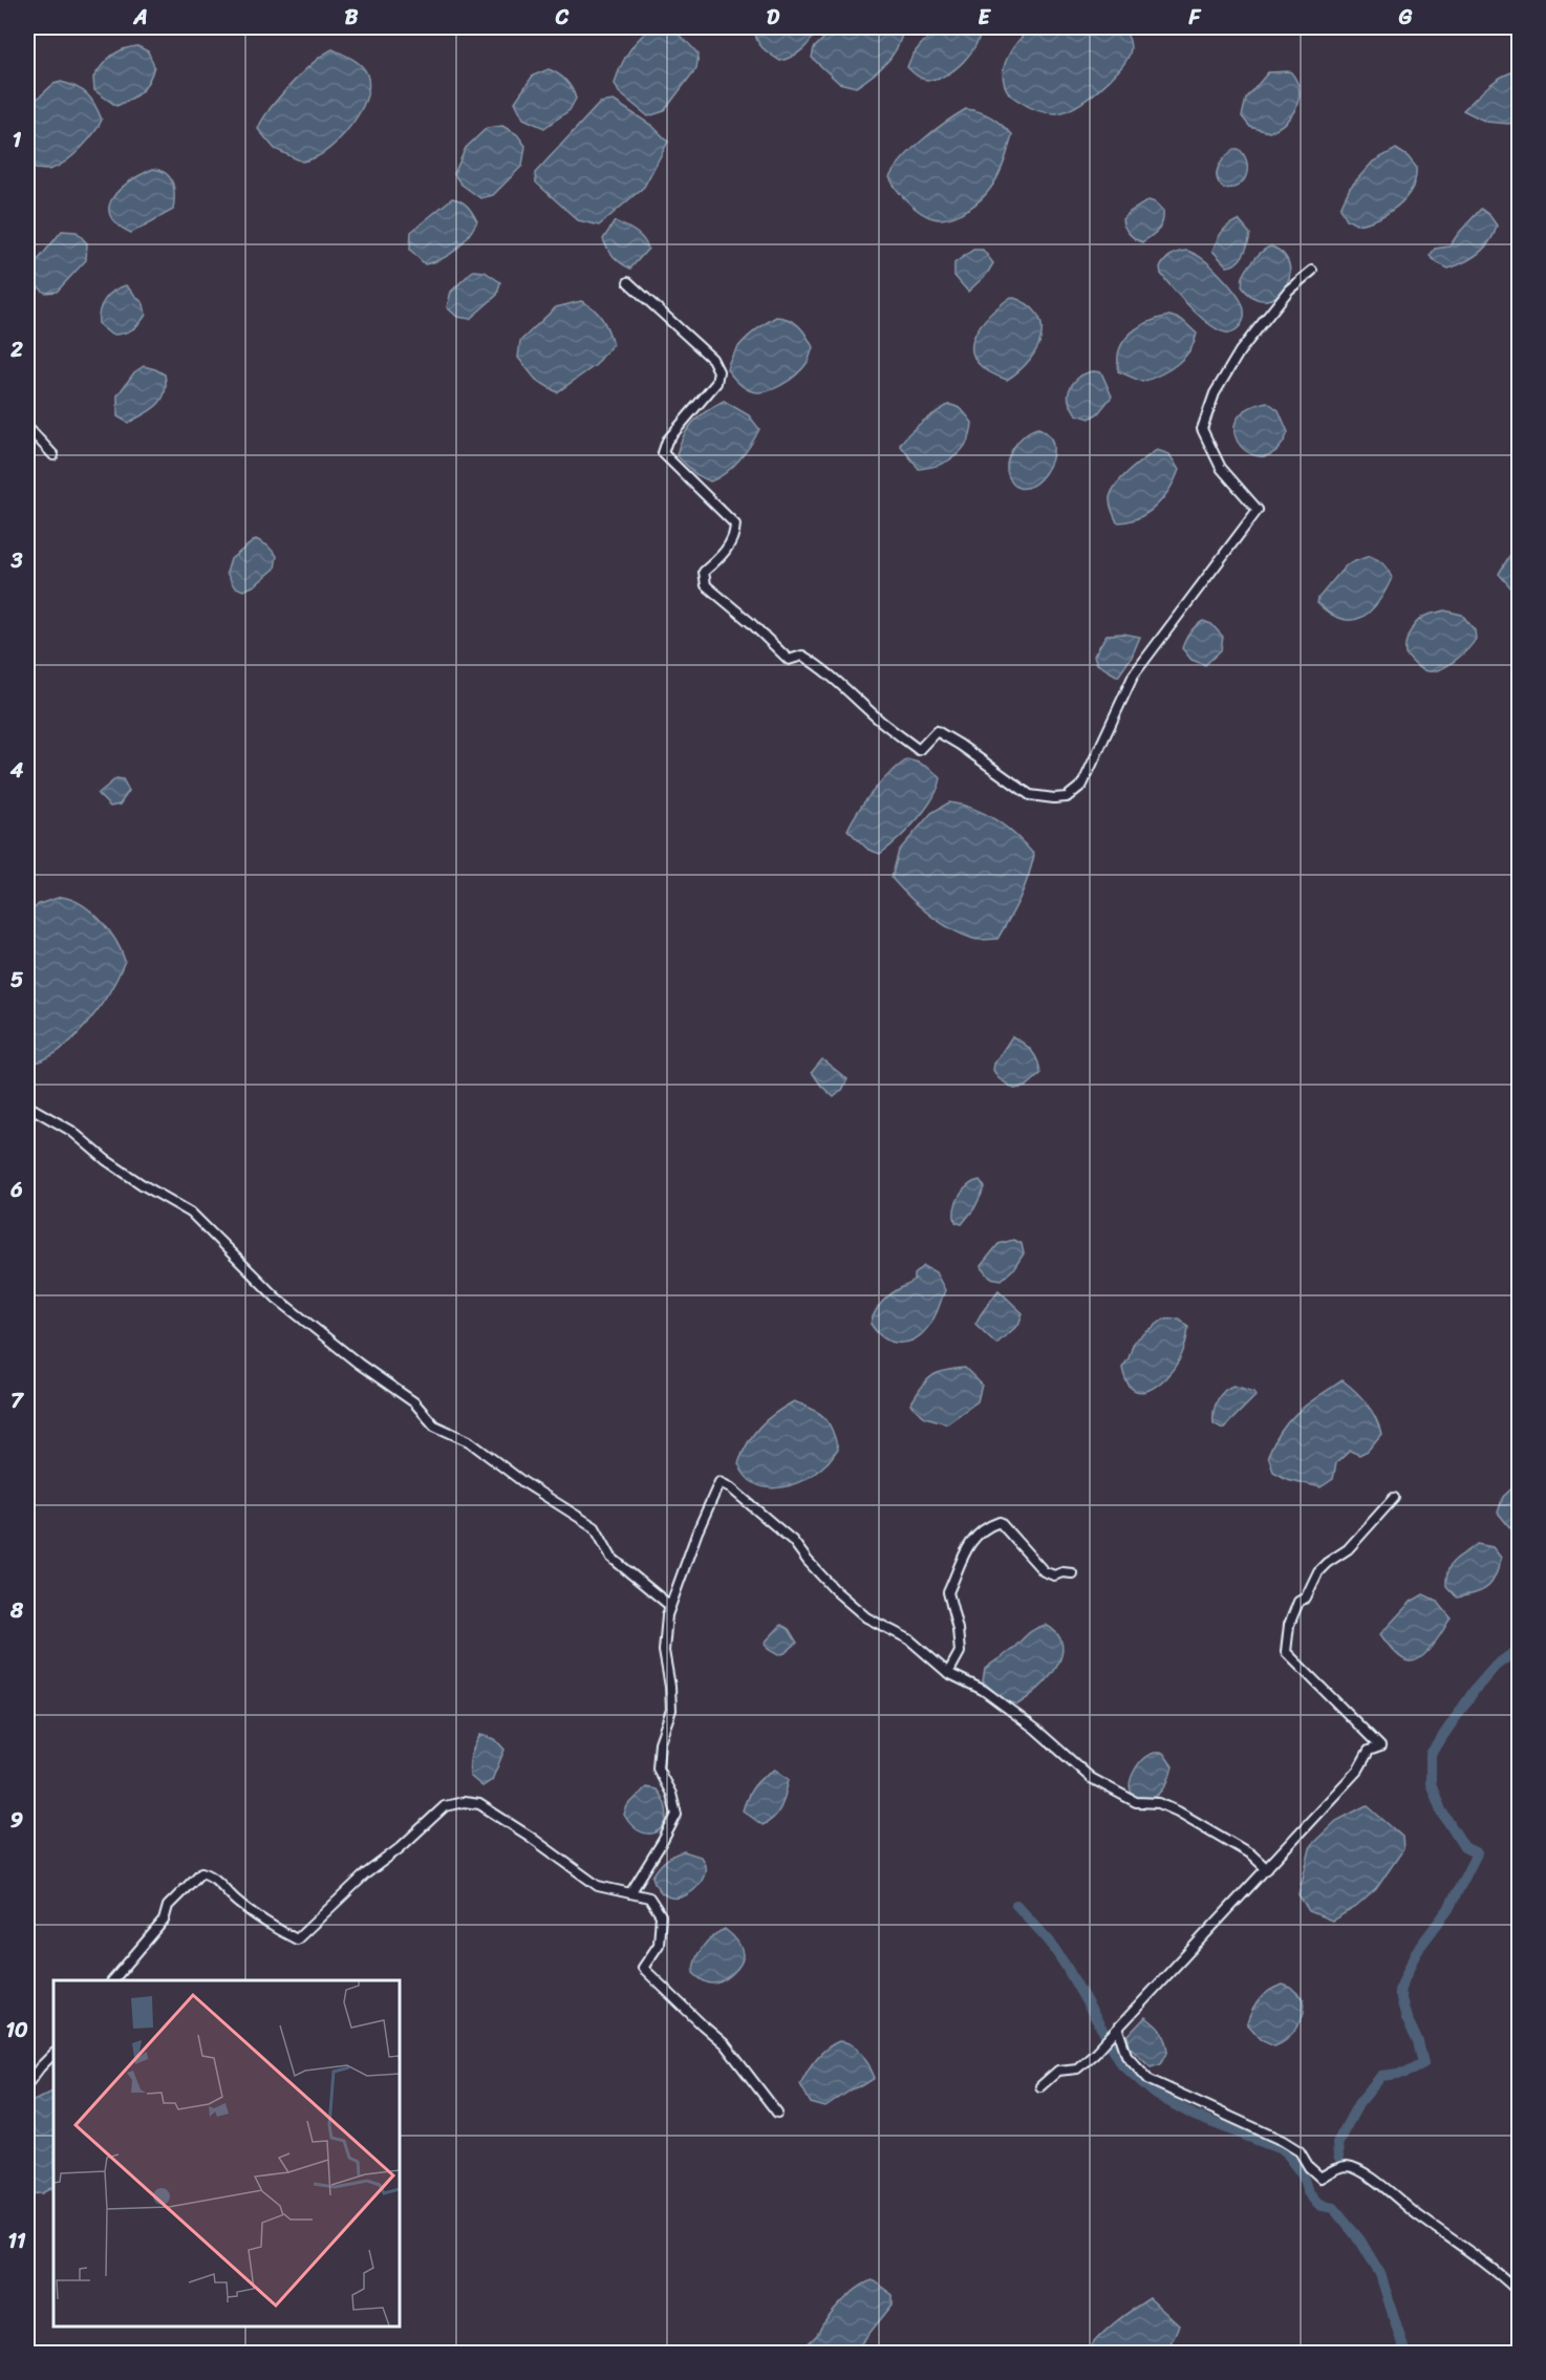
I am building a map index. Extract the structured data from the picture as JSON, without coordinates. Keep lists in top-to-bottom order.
{
  "grid": {
    "columns": [
      "A",
      "B",
      "C",
      "D",
      "E",
      "F",
      "G"
    ],
    "rows": [
      "1",
      "2",
      "3",
      "4",
      "5",
      "6",
      "7",
      "8",
      "9",
      "10",
      "11"
    ]
  }
}
